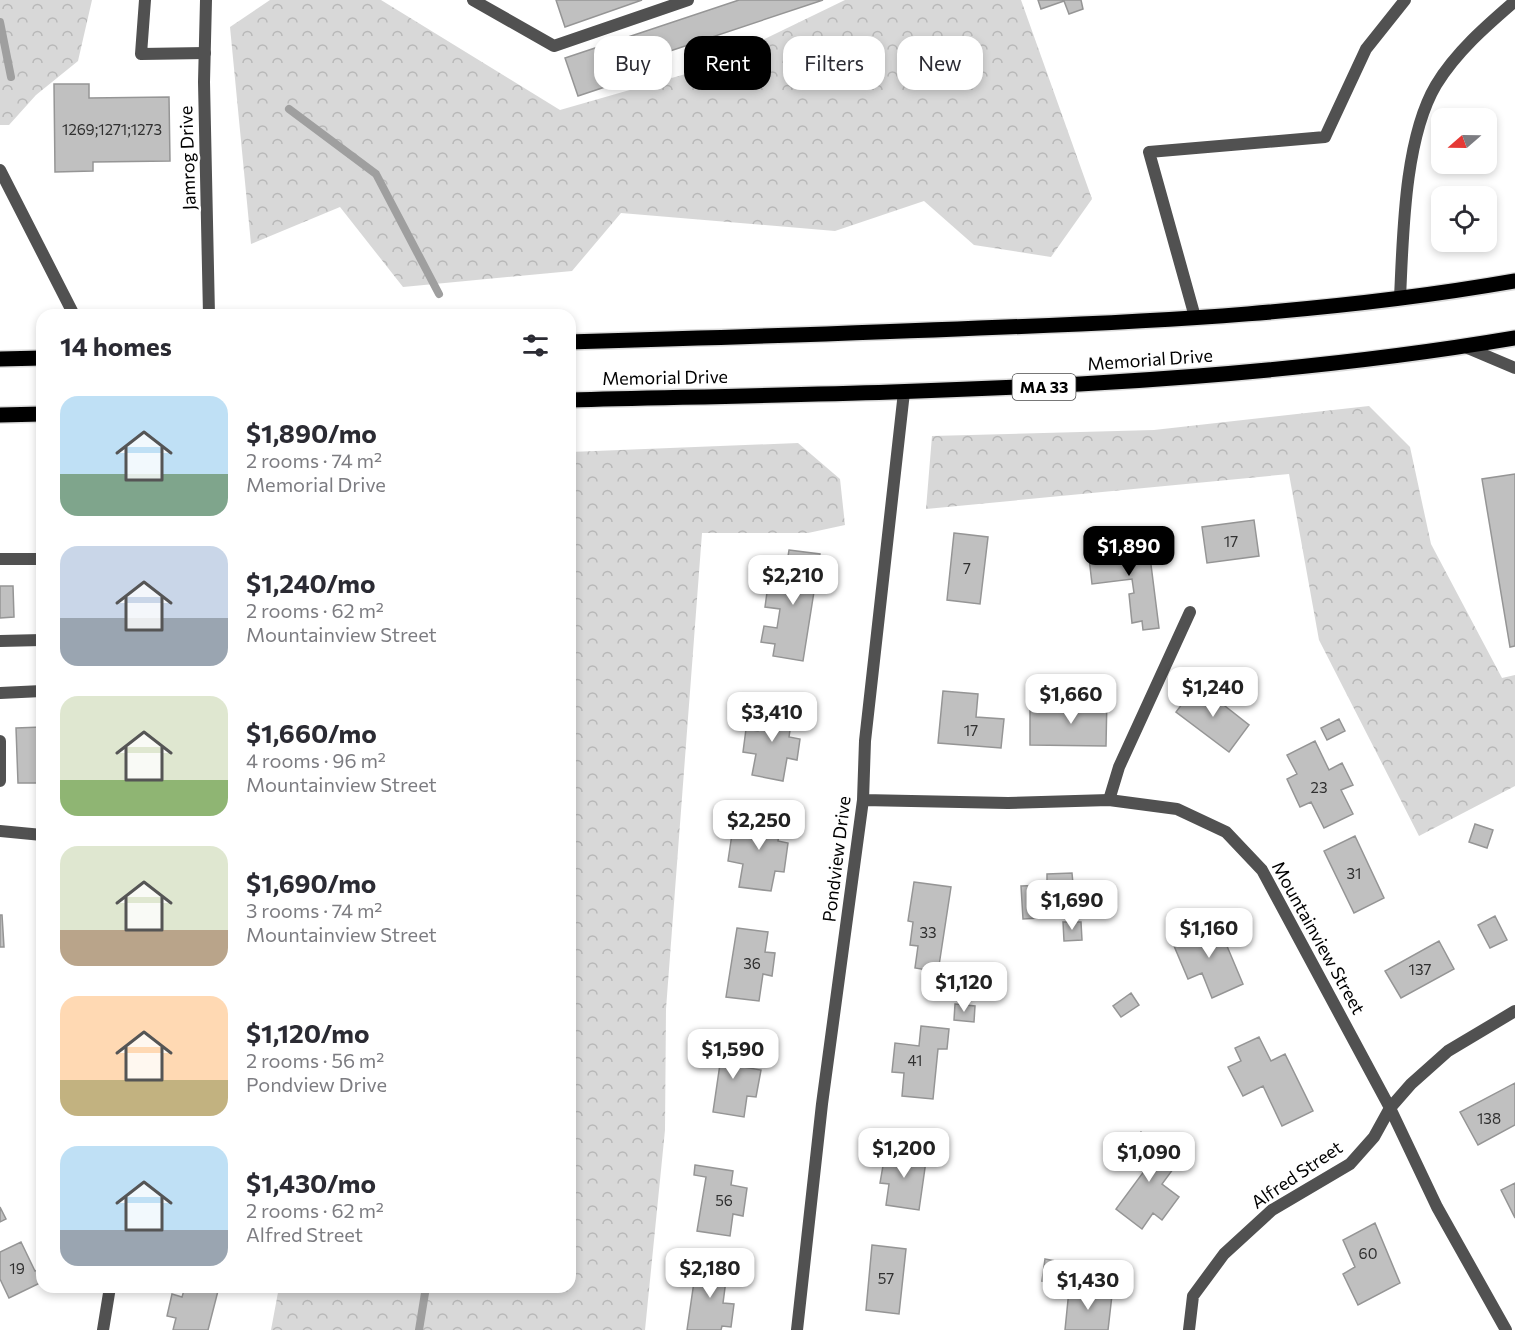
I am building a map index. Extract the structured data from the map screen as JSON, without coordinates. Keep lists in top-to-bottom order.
{
  "streets": {
    "main road": ["Memorial Drive", "MA 33"],
    "street": [
      "Jamrog Drive",
      "Pondview Drive",
      "Mountainview Street",
      "Alfred Street"
    ]
  },
  "crossings": [
    ["Memorial Drive", "Pondview Drive"],
    ["Pondview Drive", "Mountainview Street"],
    ["Mountainview Street", "Alfred Street"]
  ],
  "house_numbers": [
    "1269;1271;1273",
    "17",
    "7",
    "17",
    "23",
    "31",
    "33",
    "36",
    "137",
    "41",
    "138",
    "56",
    "60",
    "19",
    "57"
  ],
  "north": "left",
  "page": {
    "chip": [
      "Buy",
      "Rent",
      "Filters",
      "New"
    ],
    "heading": "14 homes",
    "list": [
      {
        "name": "$1,890/mo",
        "note": "2 rooms · 74 m² · Memorial Drive"
      },
      {
        "name": "$1,240/mo",
        "note": "2 rooms · 62 m² · Mountainview Street"
      },
      {
        "name": "$1,660/mo",
        "note": "4 rooms · 96 m² · Mountainview Street"
      },
      {
        "name": "$1,690/mo",
        "note": "3 rooms · 74 m² · Mountainview Street"
      },
      {
        "name": "$1,120/mo",
        "note": "2 rooms · 56 m² · Pondview Drive"
      },
      {
        "name": "$1,430/mo",
        "note": "2 rooms · 62 m² · Alfred Street"
      }
    ],
    "price": [
      "$1,890",
      "$2,210",
      "$1,240",
      "$1,660",
      "$3,410",
      "$2,250",
      "$1,690",
      "$1,160",
      "$1,120",
      "$1,590",
      "$1,200",
      "$1,090",
      "$2,180",
      "$1,430"
    ]
  }
}
